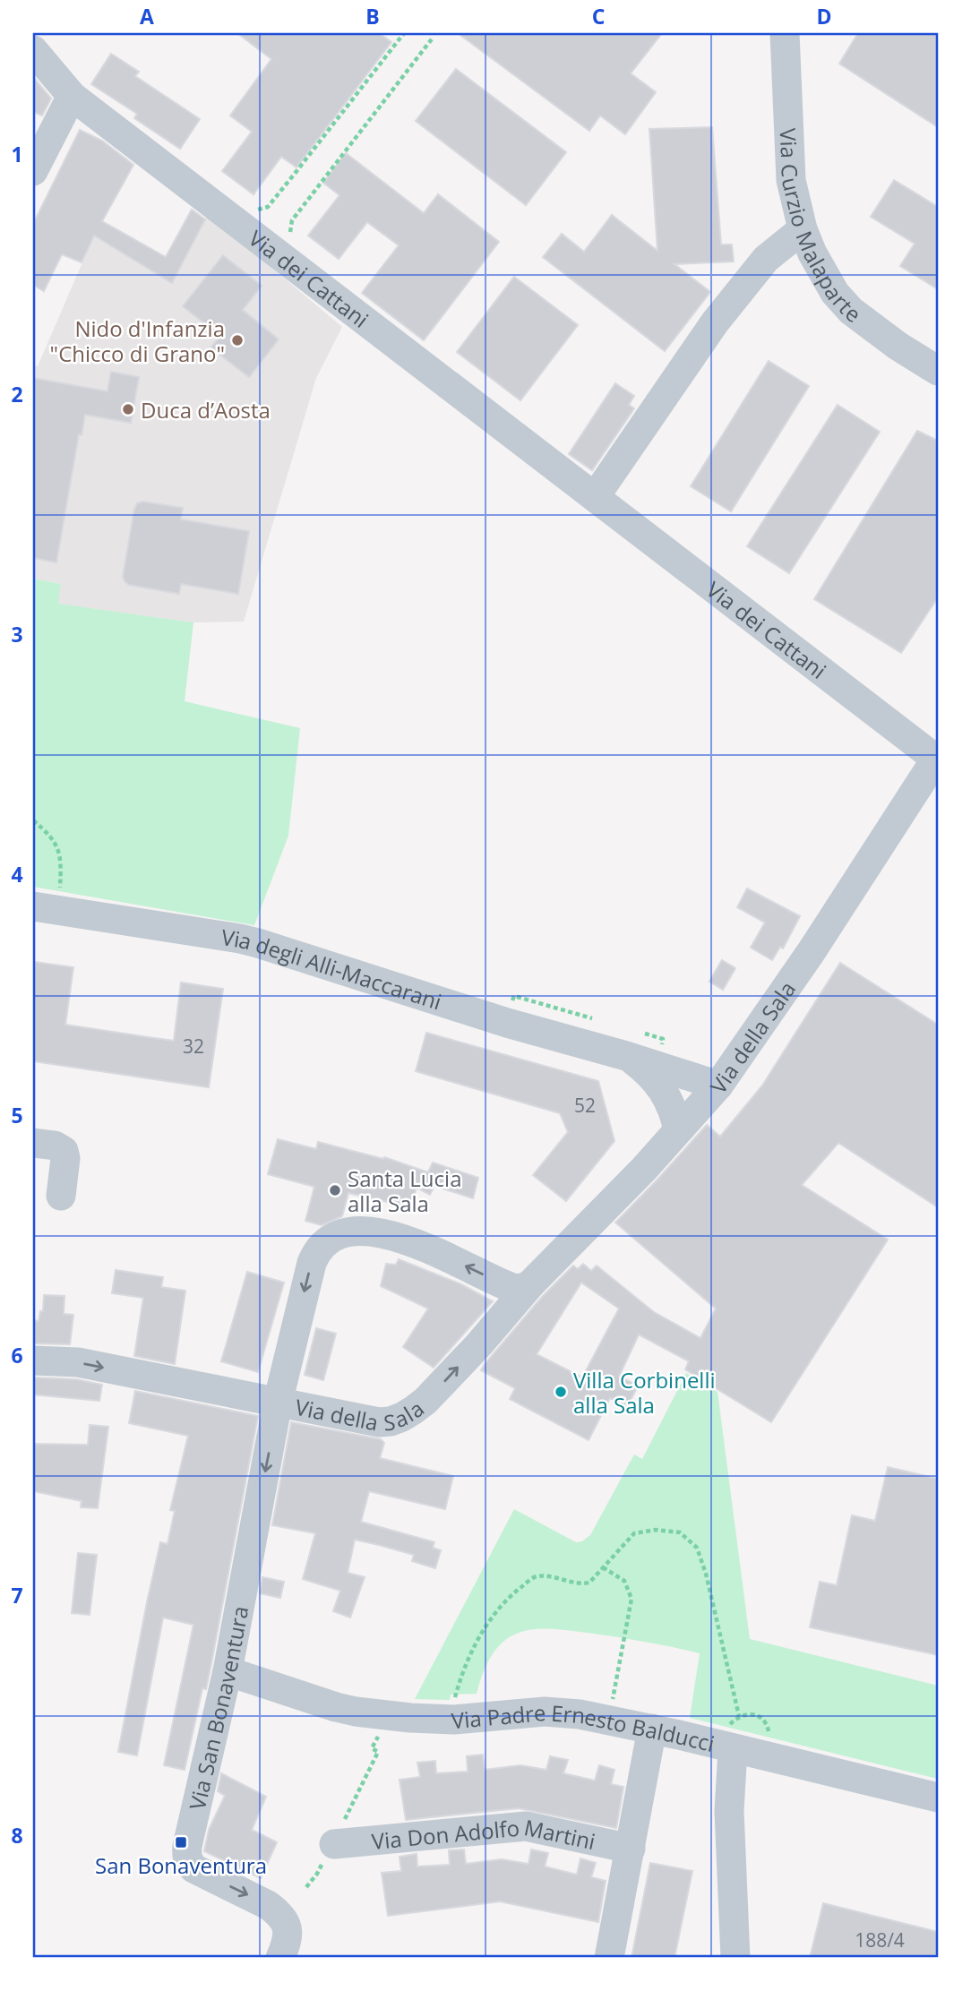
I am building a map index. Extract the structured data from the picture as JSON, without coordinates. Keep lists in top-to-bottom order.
{
  "streets": {
    "street": [
      "Via Curzio Malaparte",
      "Via dei Cattani",
      "Via degli Alli-Maccarani",
      "Via della Sala",
      "Via San Bonaventura",
      "Via Padre Ernesto Balducci",
      "Via Don Adolfo Martini"
    ]
  },
  "crossings": [
    ["Via dei Cattani", "Via della Sala"],
    ["Via degli Alli-Maccarani", "Via della Sala"],
    ["Via della Sala", "Via San Bonaventura"],
    ["Via San Bonaventura", "Via Padre Ernesto Balducci"]
  ],
  "one_way": ["Via San Bonaventura"],
  "places": {
    "other": [
      "Nido d'Infanzia \"Chicco di Grano\"",
      "Duca d’Aosta",
      "Santa Lucia alla Sala",
      "Villa Corbinelli alla Sala"
    ],
    "transit": ["San Bonaventura"]
  },
  "house_numbers": ["32", "52", "188/4"],
  "grid": {
    "columns": [
      "A",
      "B",
      "C",
      "D"
    ],
    "rows": [
      "1",
      "2",
      "3",
      "4",
      "5",
      "6",
      "7",
      "8"
    ]
  }
}
